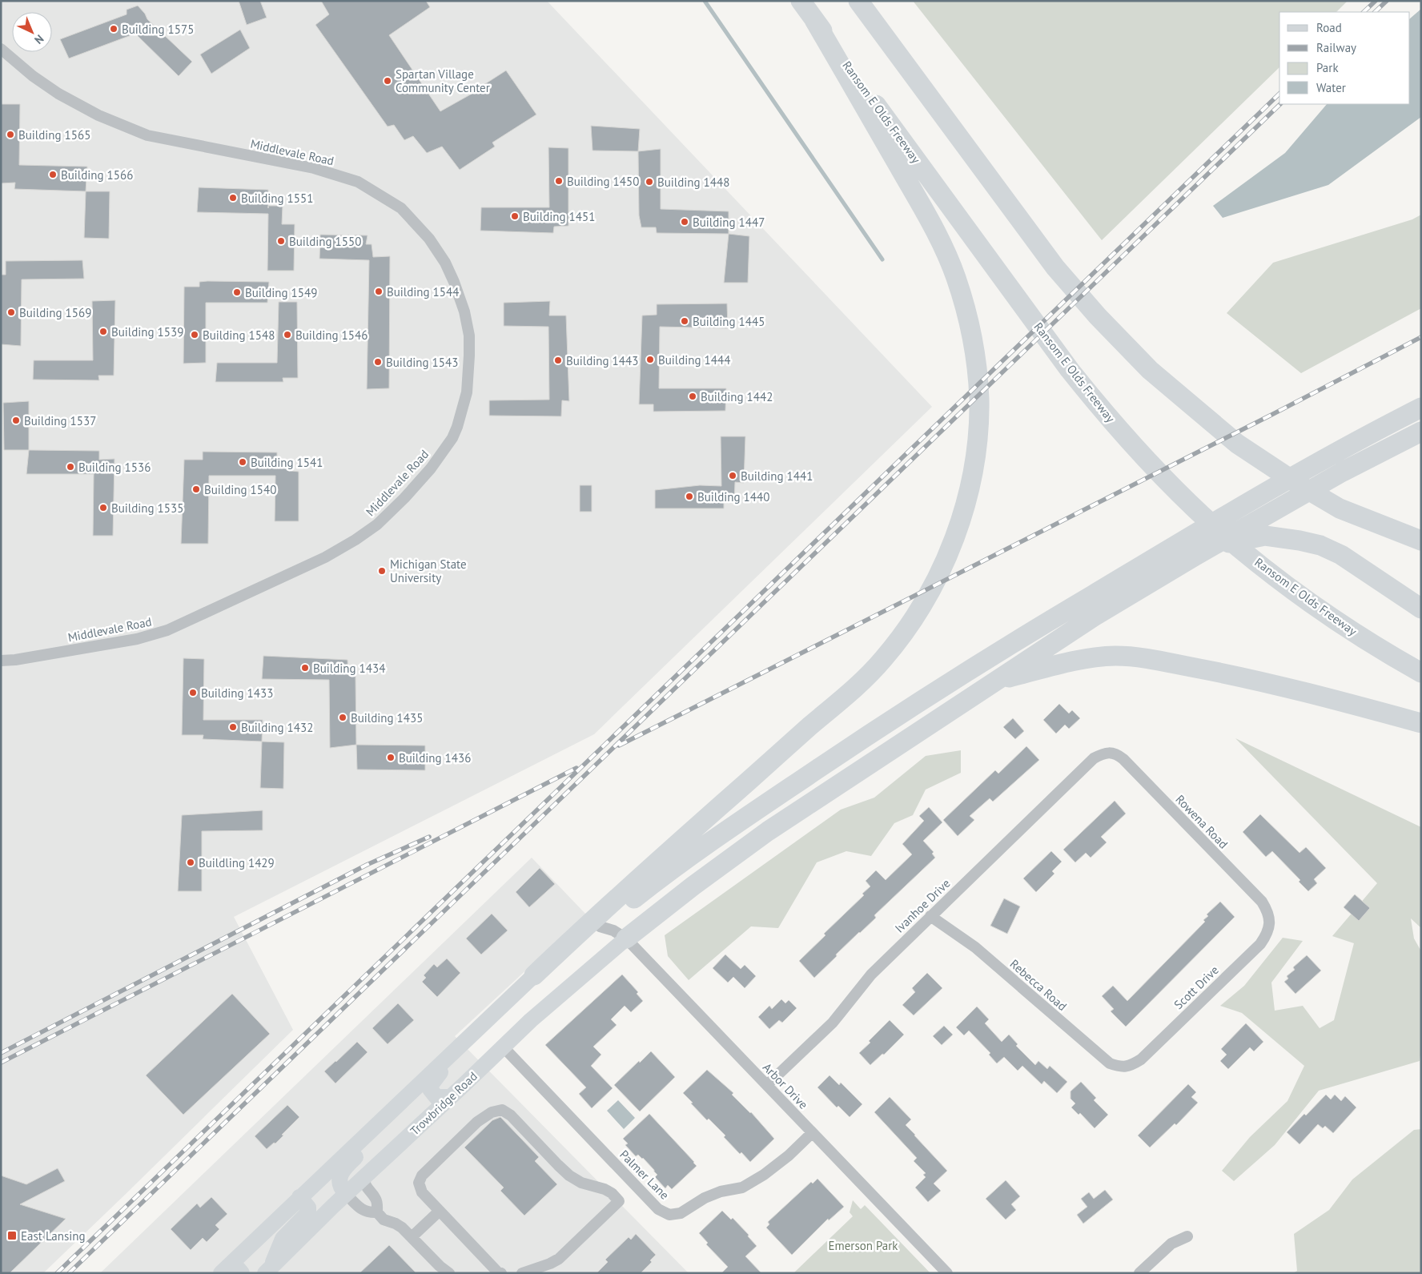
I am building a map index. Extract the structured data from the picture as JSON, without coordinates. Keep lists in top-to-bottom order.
{
  "streets": {
    "highway": ["Ransom E Olds Freeway"],
    "street": [
      "Middlevale Road",
      "Rowena Road",
      "Ivanhoe Drive",
      "Rebecca Road",
      "Scott Drive",
      "Arbor Drive",
      "Trowbridge Road",
      "Palmer Lane"
    ]
  },
  "crossings": [
    ["Rowena Road", "Ivanhoe Drive"],
    ["Rowena Road", "Scott Drive"],
    ["Ivanhoe Drive", "Rebecca Road"],
    ["Ivanhoe Drive", "Arbor Drive"],
    ["Rebecca Road", "Scott Drive"],
    ["Arbor Drive", "Trowbridge Road"],
    ["Arbor Drive", "Palmer Lane"],
    ["Trowbridge Road", "Palmer Lane"]
  ],
  "parks": ["Emerson Park"],
  "places": {
    "other": [
      "Building 1575",
      "Spartan Village Community Center",
      "Building 1565",
      "Building 1566",
      "Building 1450",
      "Building 1448",
      "Building 1551",
      "Building 1451",
      "Building 1447",
      "Building 1550",
      "Building 1544",
      "Building 1549",
      "Building 1569",
      "Building 1445",
      "Building 1539",
      "Building 1548",
      "Building 1546",
      "Building 1444",
      "Building 1443",
      "Building 1543",
      "Building 1442",
      "Building 1537",
      "Building 1541",
      "Building 1536",
      "Building 1441",
      "Building 1540",
      "Building 1440",
      "Building 1535",
      "Michigan State University",
      "Building 1434",
      "Building 1433",
      "Building 1435",
      "Building 1432",
      "Building 1436",
      "Buildling 1429"
    ],
    "transit": ["East Lansing"]
  },
  "legend": [
    "Road",
    "Railway",
    "Park",
    "Water"
  ],
  "north": "bottom right"
}
